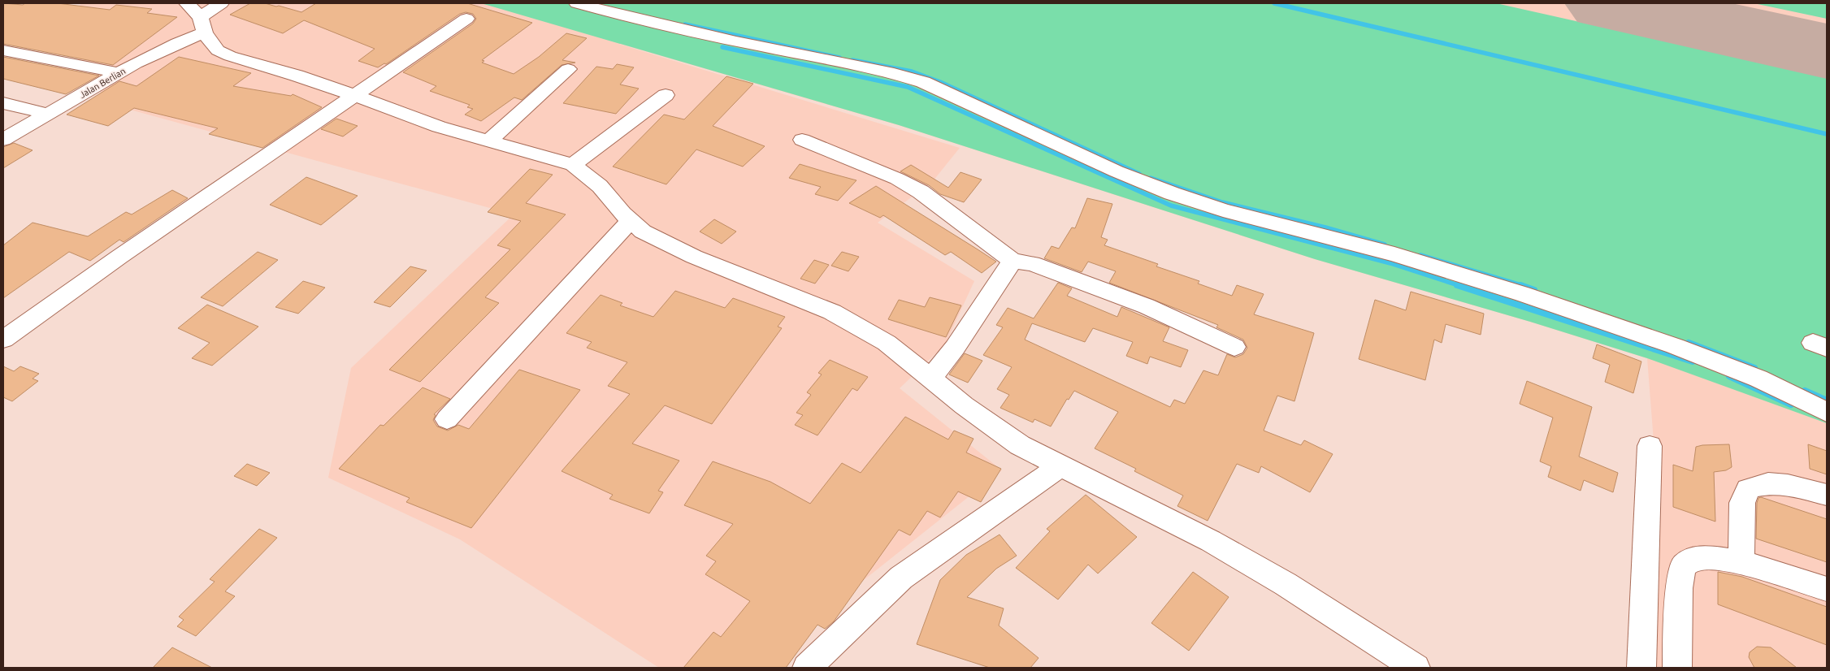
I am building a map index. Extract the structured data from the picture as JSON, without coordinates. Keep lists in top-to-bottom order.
{
  "streets": {
    "street": ["Jalan Berlian"]
  }
}
